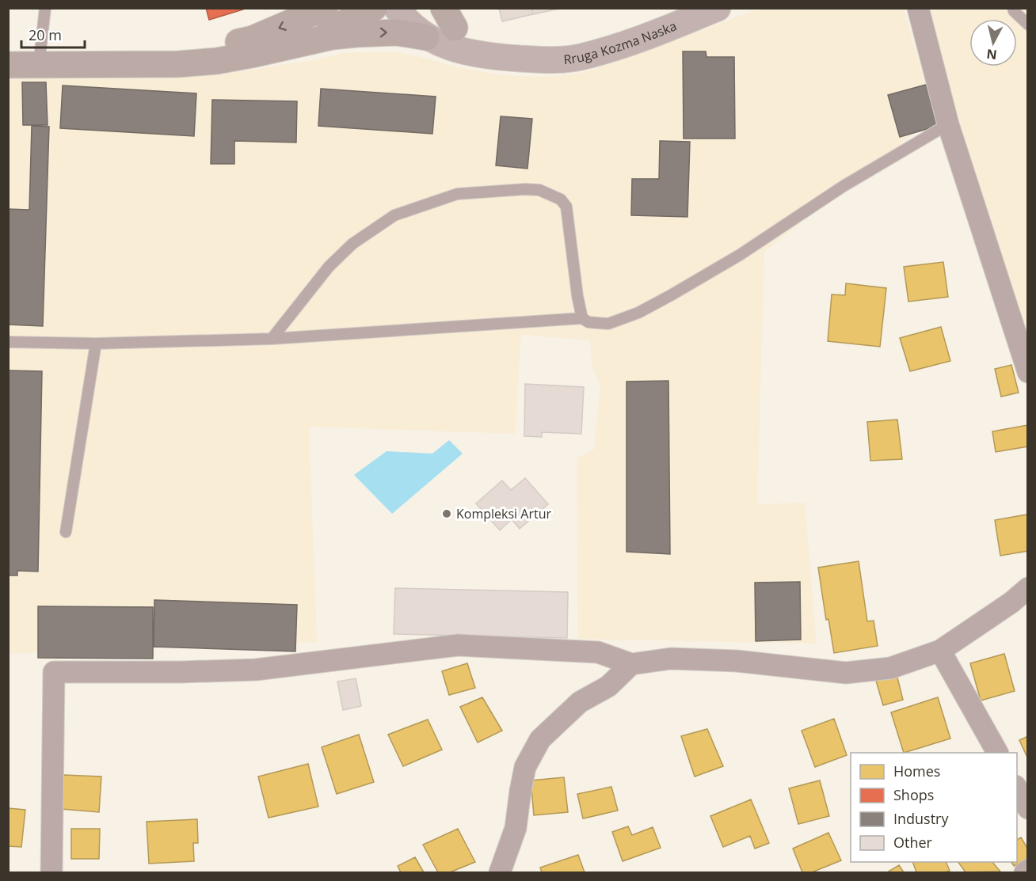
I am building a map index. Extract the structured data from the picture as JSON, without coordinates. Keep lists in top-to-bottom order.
{
  "streets": {
    "main road": ["Rruga Kozma Naska"]
  },
  "places": ["Kompleksi Artur"],
  "legend": [
    "Homes",
    "Shops",
    "Industry",
    "Other"
  ],
  "scale_bar": "20 m",
  "north": "bottom"
}
